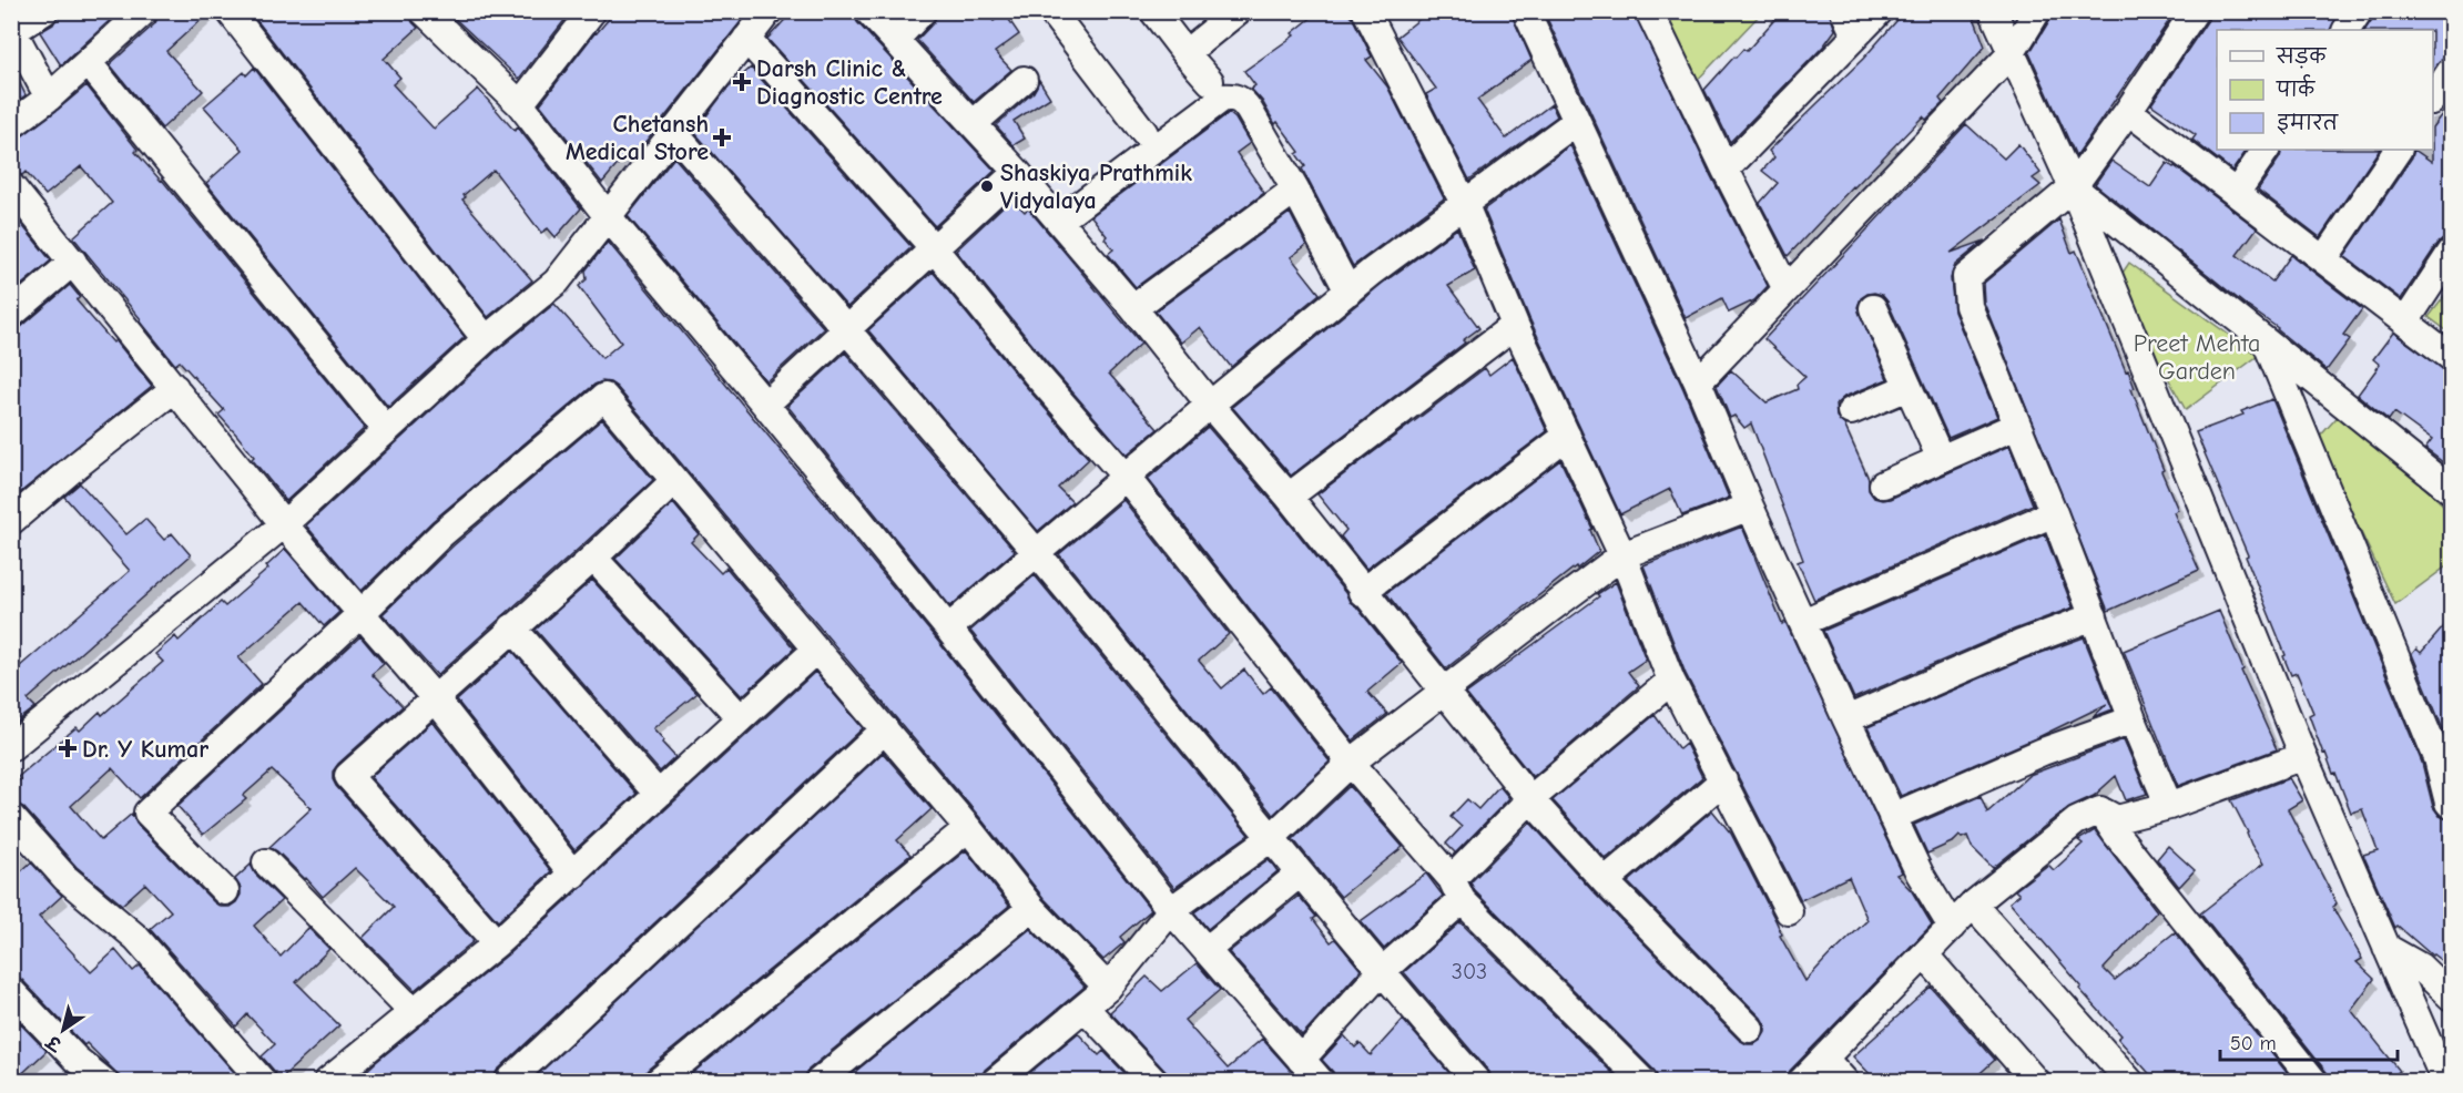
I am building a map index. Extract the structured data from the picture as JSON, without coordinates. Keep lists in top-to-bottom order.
{
  "parks": ["Preet Mehta Garden"],
  "places": {
    "health": ["Darsh Clinic & Diagnostic Centre", "Chetansh Medical Store", "Dr. Y Kumar"],
    "other": ["Shaskiya Prathmik Vidyalaya"]
  },
  "house_numbers": ["303"],
  "legend": ["सड़क", "पार्क", "इमारत"],
  "scale_bar": "50 m",
  "north": "bottom left"
}
